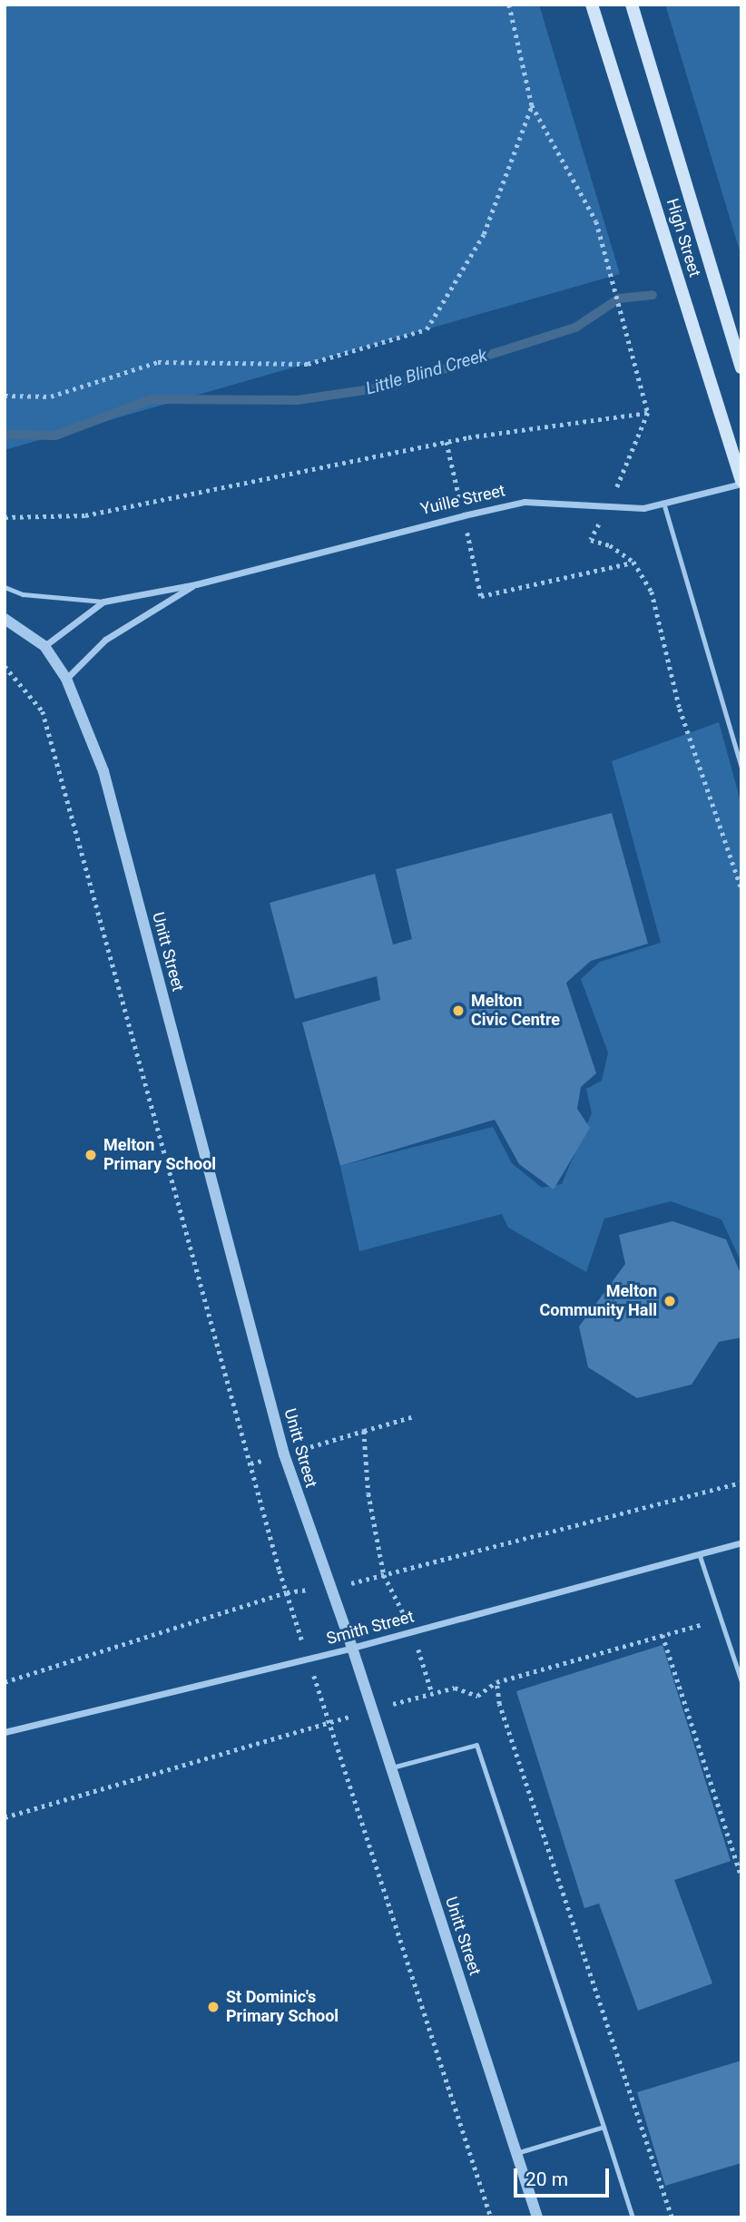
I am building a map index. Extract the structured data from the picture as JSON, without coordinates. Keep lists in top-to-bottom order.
{
  "streets": {
    "main road": ["High Street"],
    "street": ["Yuille Street", "Unitt Street", "Smith Street"]
  },
  "crossings": [
    ["High Street", "Yuille Street"],
    ["Yuille Street", "Unitt Street"],
    ["Unitt Street", "Smith Street"]
  ],
  "water": ["Little Blind Creek"],
  "places": [
    "Melton Civic Centre",
    "Melton Primary School",
    "Melton Community Hall",
    "St Dominic's Primary School"
  ],
  "scale_bar": "20 m"
}
